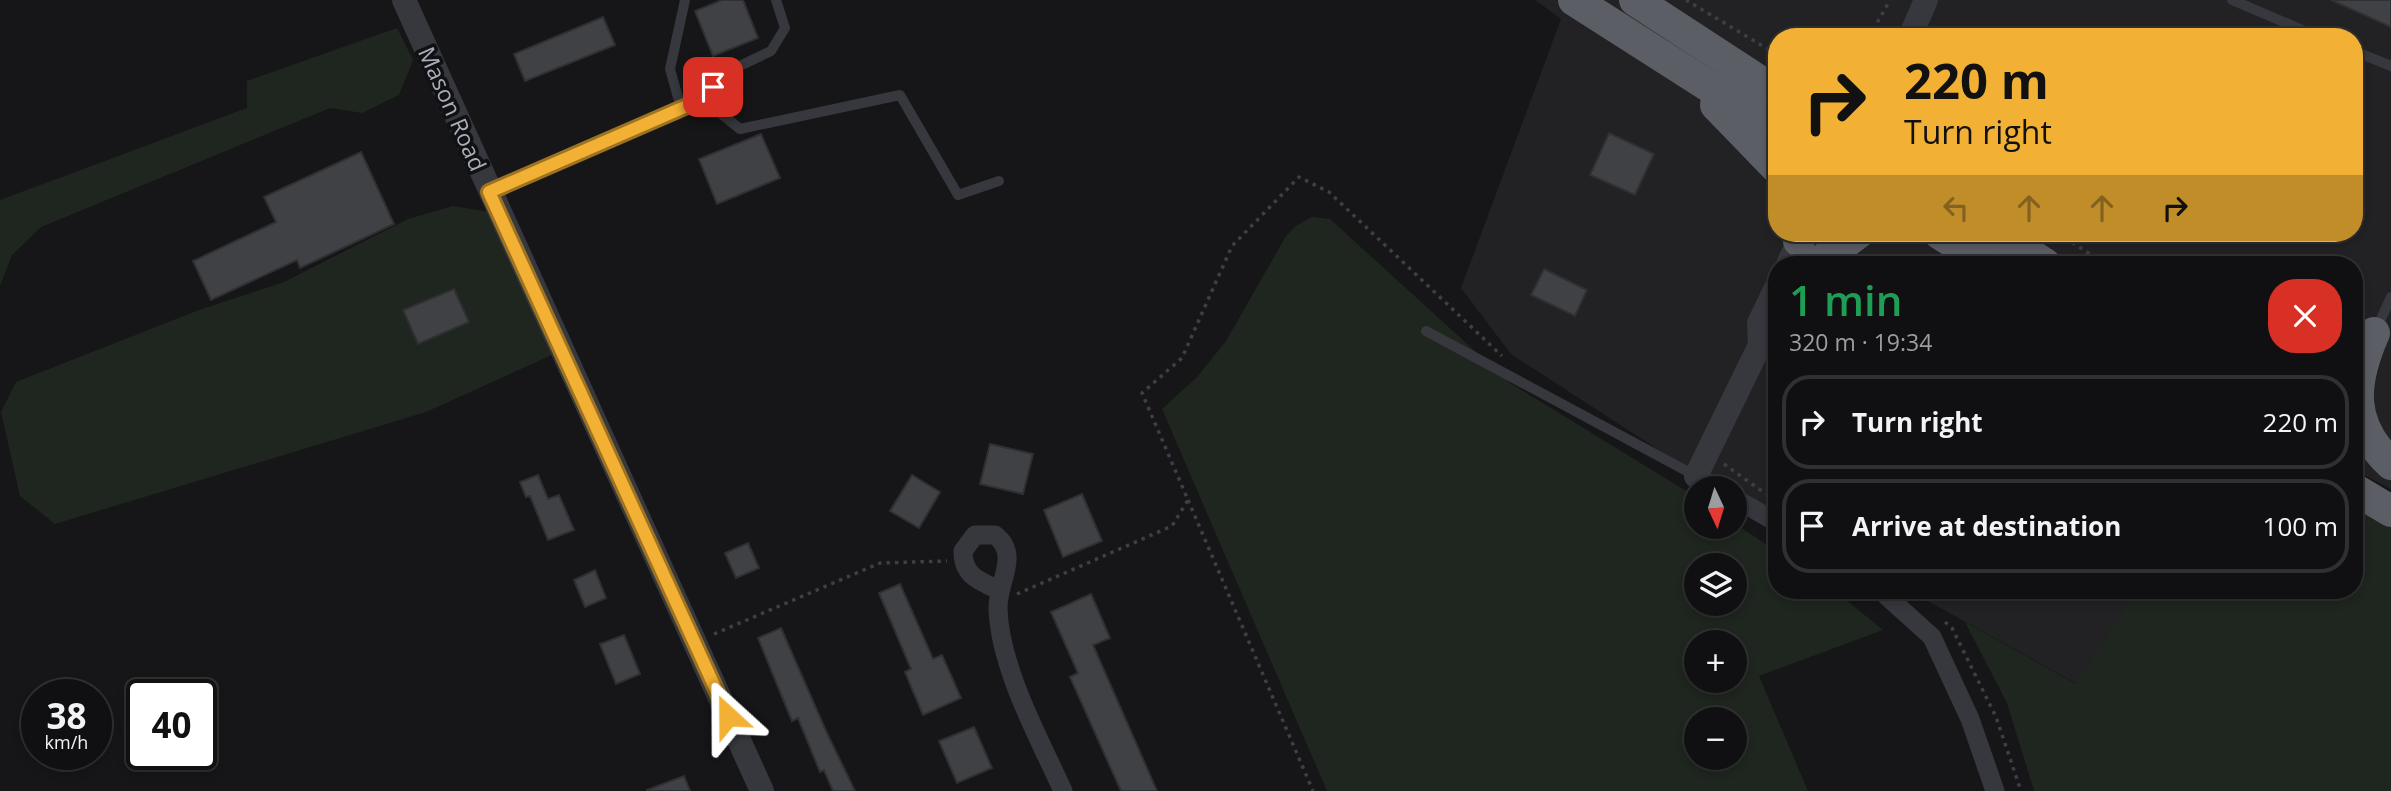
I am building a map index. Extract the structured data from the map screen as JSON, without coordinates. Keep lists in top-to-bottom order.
{
  "streets": {
    "street": ["Mason Road"]
  },
  "north": "bottom",
  "page": {
    "turn": ["220 m", "Turn right"],
    "heading": ["1 min", "320 m · 19:34"],
    "list": [
      {
        "name": "Turn right",
        "value": "220 m"
      },
      {
        "name": "Arrive at destination",
        "value": "100 m"
      }
    ],
    "map_buttons": ["+", "−"],
    "speed": "38 km/h",
    "limit": "40"
  }
}
